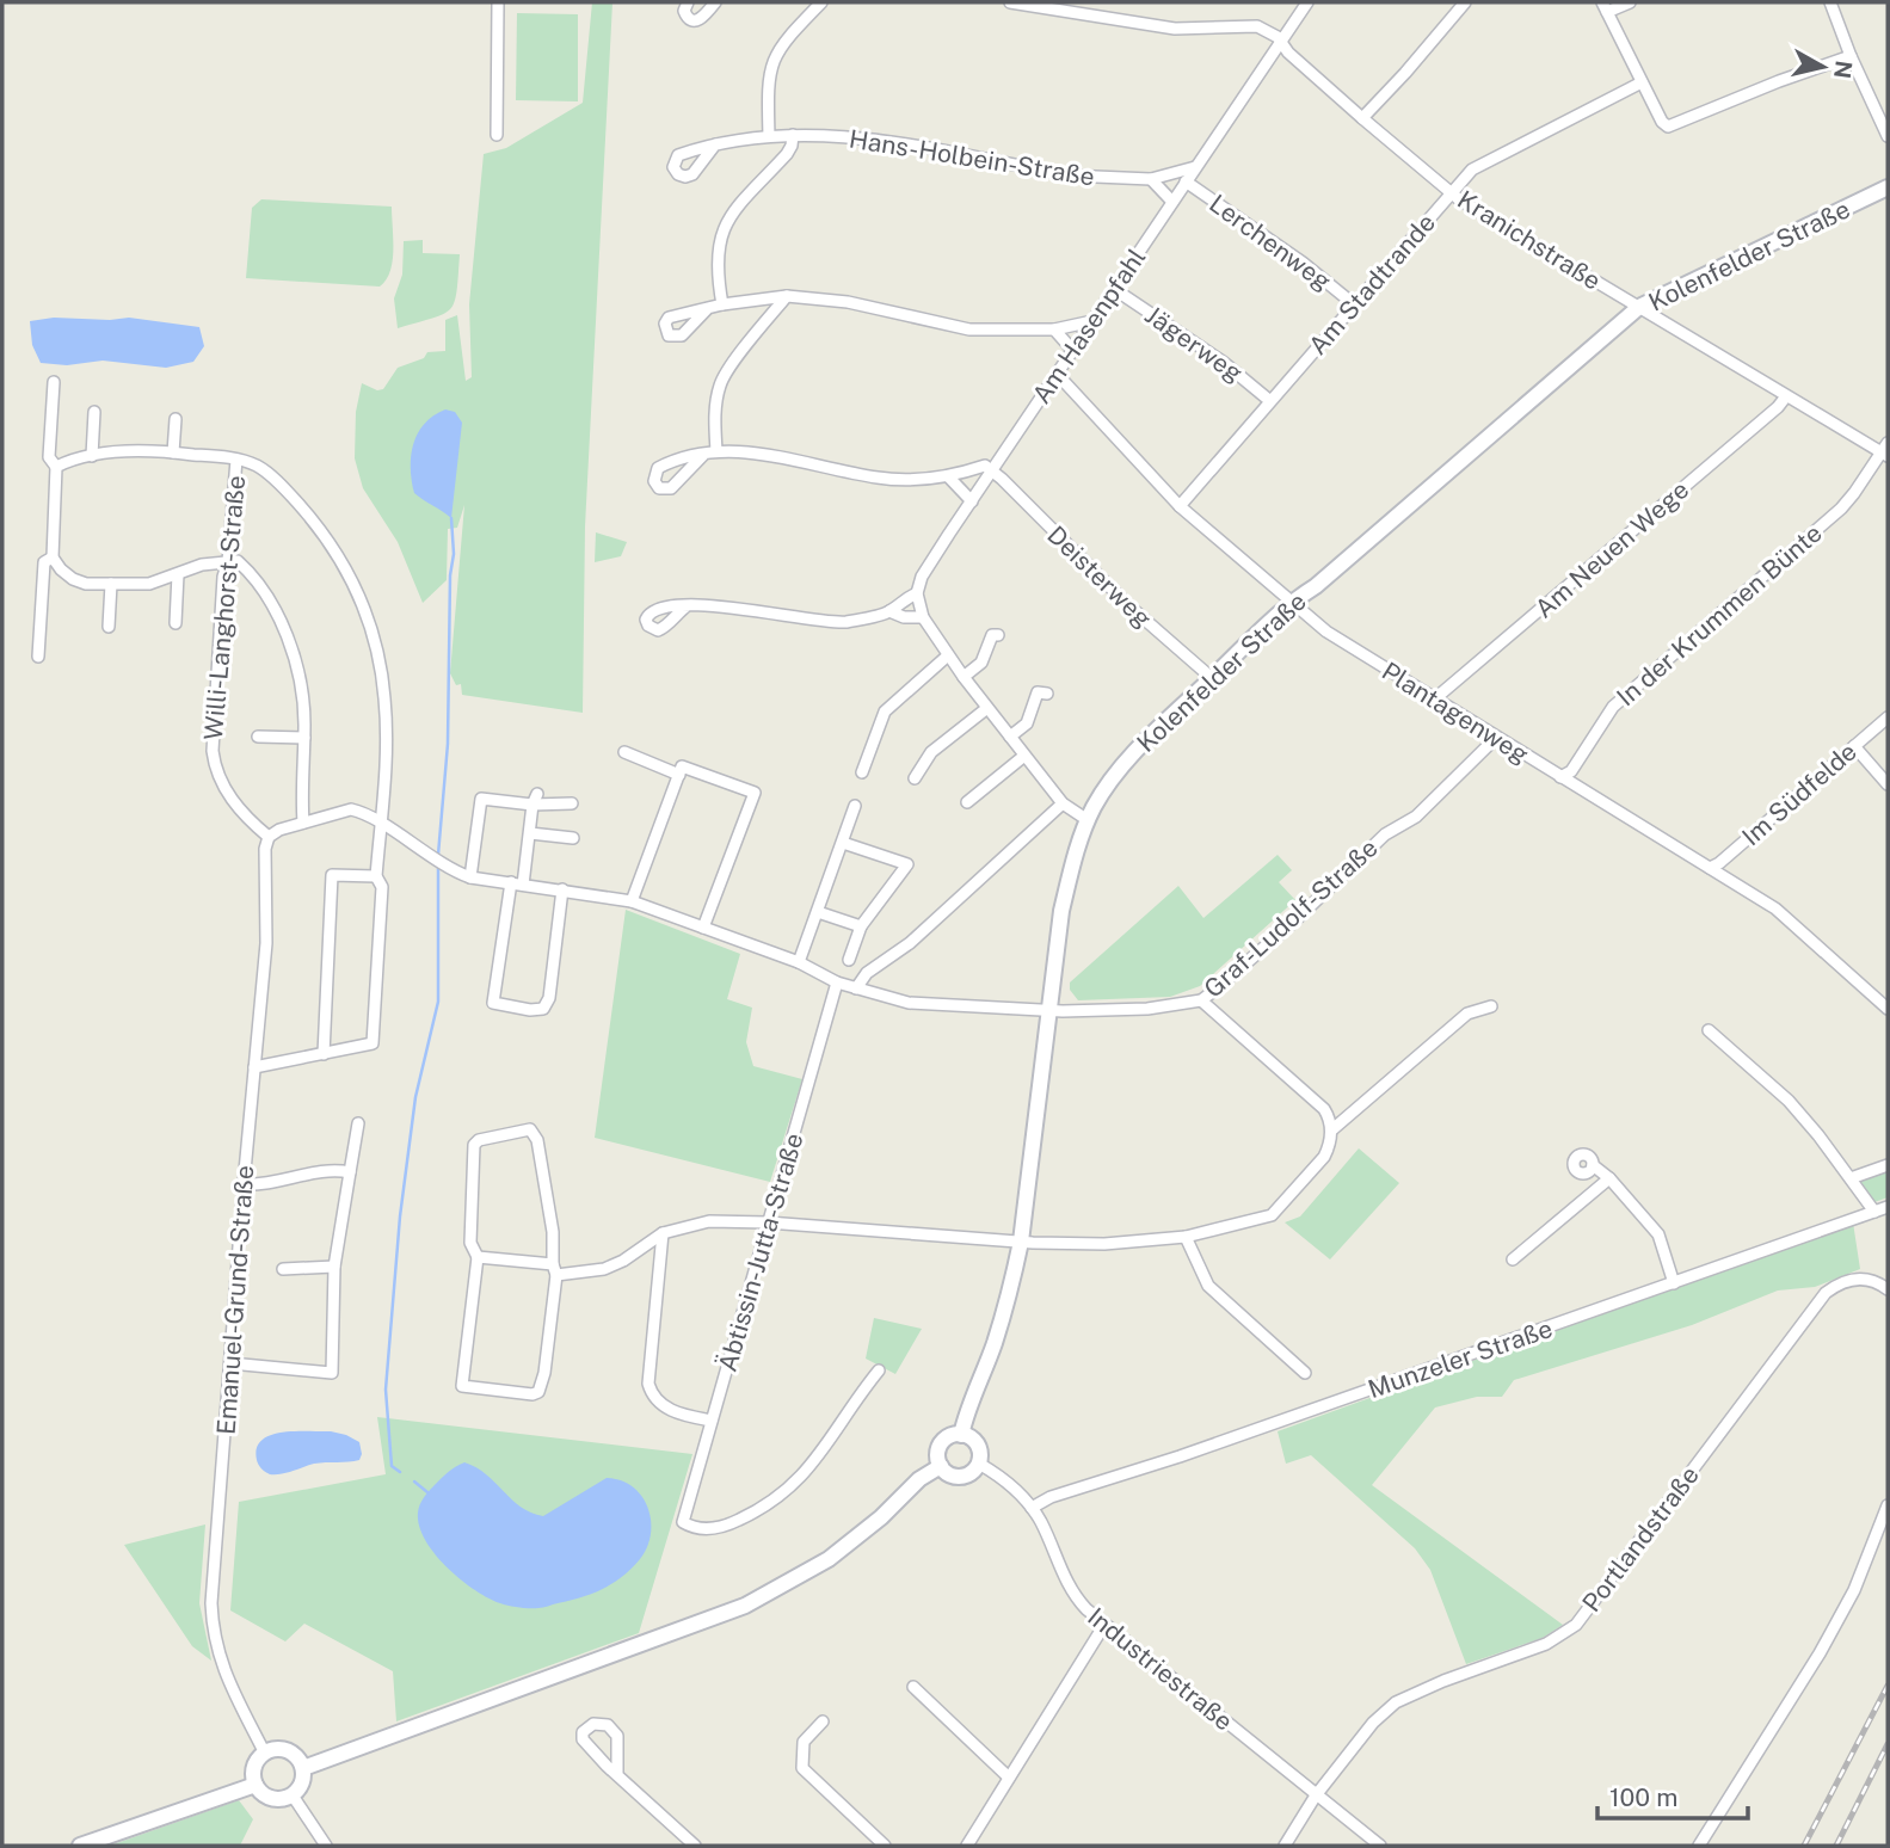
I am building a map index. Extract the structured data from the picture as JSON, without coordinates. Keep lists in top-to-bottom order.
{
  "streets": {
    "main road": ["Kolenfelder Straße"],
    "street": [
      "Hans-Holbein-Straße",
      "Kranichstraße",
      "Lerchenweg",
      "Am Stadtrande",
      "Am Hasenpfahl",
      "Jägerweg",
      "Am Neuen Wege",
      "Deisterweg",
      "Willi-Langhorst-Straße",
      "In der Krummen Bünte",
      "Plantagenweg",
      "Im Südfelde",
      "Graf-Ludolf-Straße",
      "Äbtissin-Jutta-Straße",
      "Emanuel-Grund-Straße",
      "Munzeler Straße",
      "Portlandstraße",
      "Industriestraße"
    ]
  },
  "crossings": [
    ["Hans-Holbein-Straße", "Am Hasenpfahl"],
    ["Kranichstraße", "Kolenfelder Straße"],
    ["Kranichstraße", "Am Stadtrande"],
    ["Kranichstraße", "Am Hasenpfahl"],
    ["Kranichstraße", "Am Neuen Wege"],
    ["Kranichstraße", "In der Krummen Bünte"],
    ["Lerchenweg", "Am Stadtrande"],
    ["Lerchenweg", "Am Hasenpfahl"],
    ["Kolenfelder Straße", "Deisterweg"],
    ["Kolenfelder Straße", "Plantagenweg"],
    ["Kolenfelder Straße", "Graf-Ludolf-Straße"],
    ["Kolenfelder Straße", "Industriestraße"],
    ["Am Stadtrande", "Jägerweg"],
    ["Am Stadtrande", "Plantagenweg"],
    ["Am Hasenpfahl", "Jägerweg"],
    ["Am Hasenpfahl", "Deisterweg"],
    ["Am Hasenpfahl", "Plantagenweg"],
    ["Am Neuen Wege", "Plantagenweg"],
    ["Willi-Langhorst-Straße", "Graf-Ludolf-Straße"],
    ["Willi-Langhorst-Straße", "Emanuel-Grund-Straße"],
    ["In der Krummen Bünte", "Plantagenweg"],
    ["Plantagenweg", "Im Südfelde"],
    ["Plantagenweg", "Graf-Ludolf-Straße"],
    ["Graf-Ludolf-Straße", "Äbtissin-Jutta-Straße"],
    ["Graf-Ludolf-Straße", "Emanuel-Grund-Straße"],
    ["Munzeler Straße", "Industriestraße"],
    ["Portlandstraße", "Industriestraße"]
  ],
  "scale_bar": "100 m",
  "north": "right"
}
